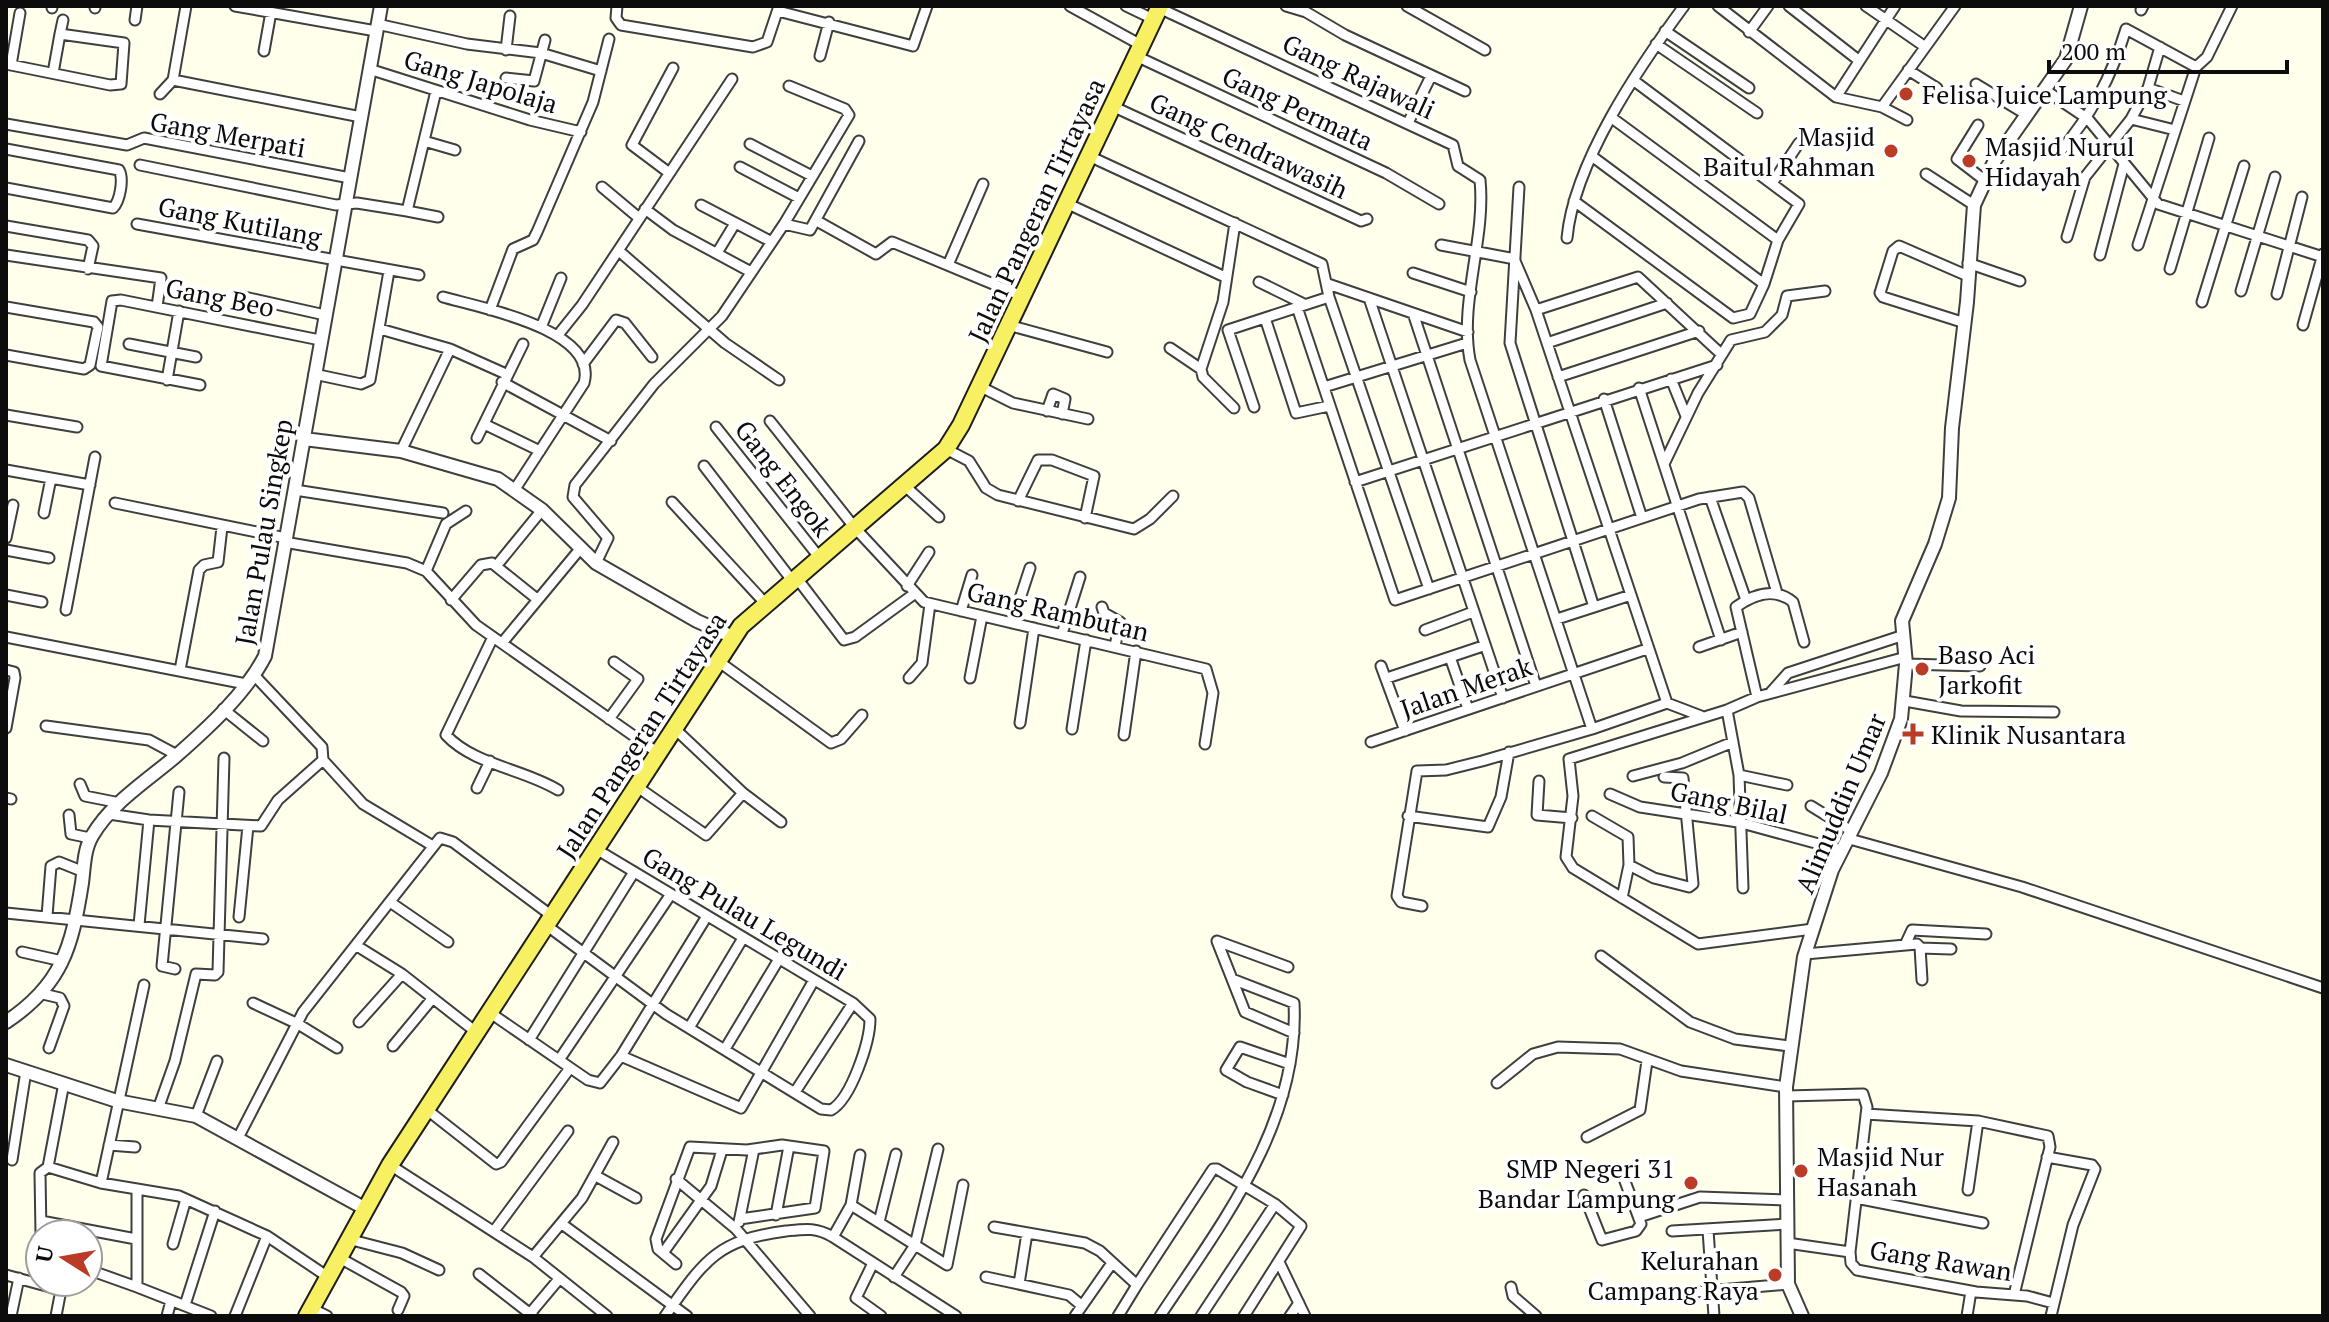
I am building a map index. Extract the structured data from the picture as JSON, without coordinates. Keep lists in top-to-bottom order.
{
  "streets": {
    "main road": ["Jalan Pangeran Tirtayasa"],
    "street": [
      "Gang Rajawali",
      "Gang Japolaja",
      "Gang Permata",
      "Gang Merpati",
      "Gang Cendrawasih",
      "Gang Kutilang",
      "Gang Beo",
      "Gang Engok",
      "Jalan Pulau Singkep",
      "Gang Rambutan",
      "Jalan Merak",
      "Gang Bilal",
      "Alimuddin Umar",
      "Gang Pulau Legundi",
      "Gang Rawan"
    ]
  },
  "crossings": [
    ["Gang Rajawali", "Jalan Pangeran Tirtayasa"],
    ["Gang Japolaja", "Jalan Pulau Singkep"],
    ["Gang Permata", "Jalan Pangeran Tirtayasa"],
    ["Gang Merpati", "Jalan Pulau Singkep"],
    ["Gang Cendrawasih", "Jalan Pangeran Tirtayasa"],
    ["Jalan Pangeran Tirtayasa", "Gang Engok"],
    ["Jalan Pangeran Tirtayasa", "Gang Rambutan"],
    ["Jalan Pangeran Tirtayasa", "Gang Pulau Legundi"],
    ["Gang Kutilang", "Jalan Pulau Singkep"],
    ["Gang Beo", "Jalan Pulau Singkep"],
    ["Gang Bilal", "Alimuddin Umar"],
    ["Alimuddin Umar", "Gang Rawan"]
  ],
  "places": {
    "other": [
      "Felisa Juice Lampung",
      "Masjid Baitul Rahman",
      "Masjid Nurul Hidayah",
      "Baso Aci Jarkofit",
      "Masjid Nur Hasanah",
      "SMP Negeri 31 Bandar Lampung",
      "Kelurahan Campang Raya"
    ],
    "health": ["Klinik Nusantara"]
  },
  "scale_bar": "200 m",
  "north": "left"
}
